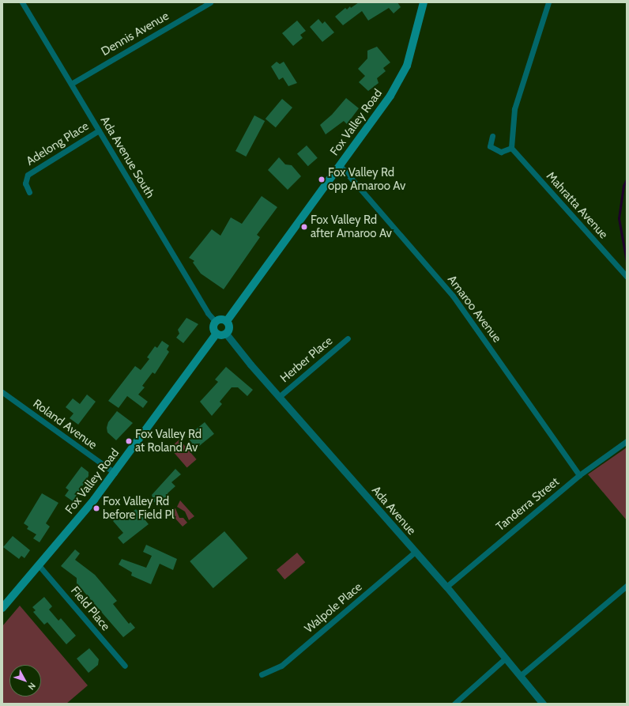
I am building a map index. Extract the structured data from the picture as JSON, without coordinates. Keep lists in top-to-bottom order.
{
  "streets": {
    "main road": ["Fox Valley Road"],
    "street": [
      "Dennis Avenue",
      "Adelong Place",
      "Ada Avenue South",
      "Mahratta Avenue",
      "Amaroo Avenue",
      "Herber Place",
      "Roland Avenue",
      "Tanderra Street",
      "Ada Avenue",
      "Walpole Place",
      "Field Place"
    ]
  },
  "crossings": [
    ["Dennis Avenue", "Ada Avenue South"],
    ["Fox Valley Road", "Ada Avenue South"],
    ["Fox Valley Road", "Amaroo Avenue"],
    ["Fox Valley Road", "Roland Avenue"],
    ["Fox Valley Road", "Ada Avenue"],
    ["Fox Valley Road", "Field Place"],
    ["Adelong Place", "Ada Avenue South"],
    ["Ada Avenue South", "Ada Avenue"],
    ["Amaroo Avenue", "Tanderra Street"],
    ["Herber Place", "Ada Avenue"],
    ["Tanderra Street", "Ada Avenue"],
    ["Ada Avenue", "Walpole Place"]
  ],
  "places": [
    "Fox Valley Rd opp Amaroo Av",
    "Fox Valley Rd after Amaroo Av",
    "Fox Valley Rd at Roland Av",
    "Fox Valley Rd before Field Pl"
  ],
  "north": "bottom right"
}
